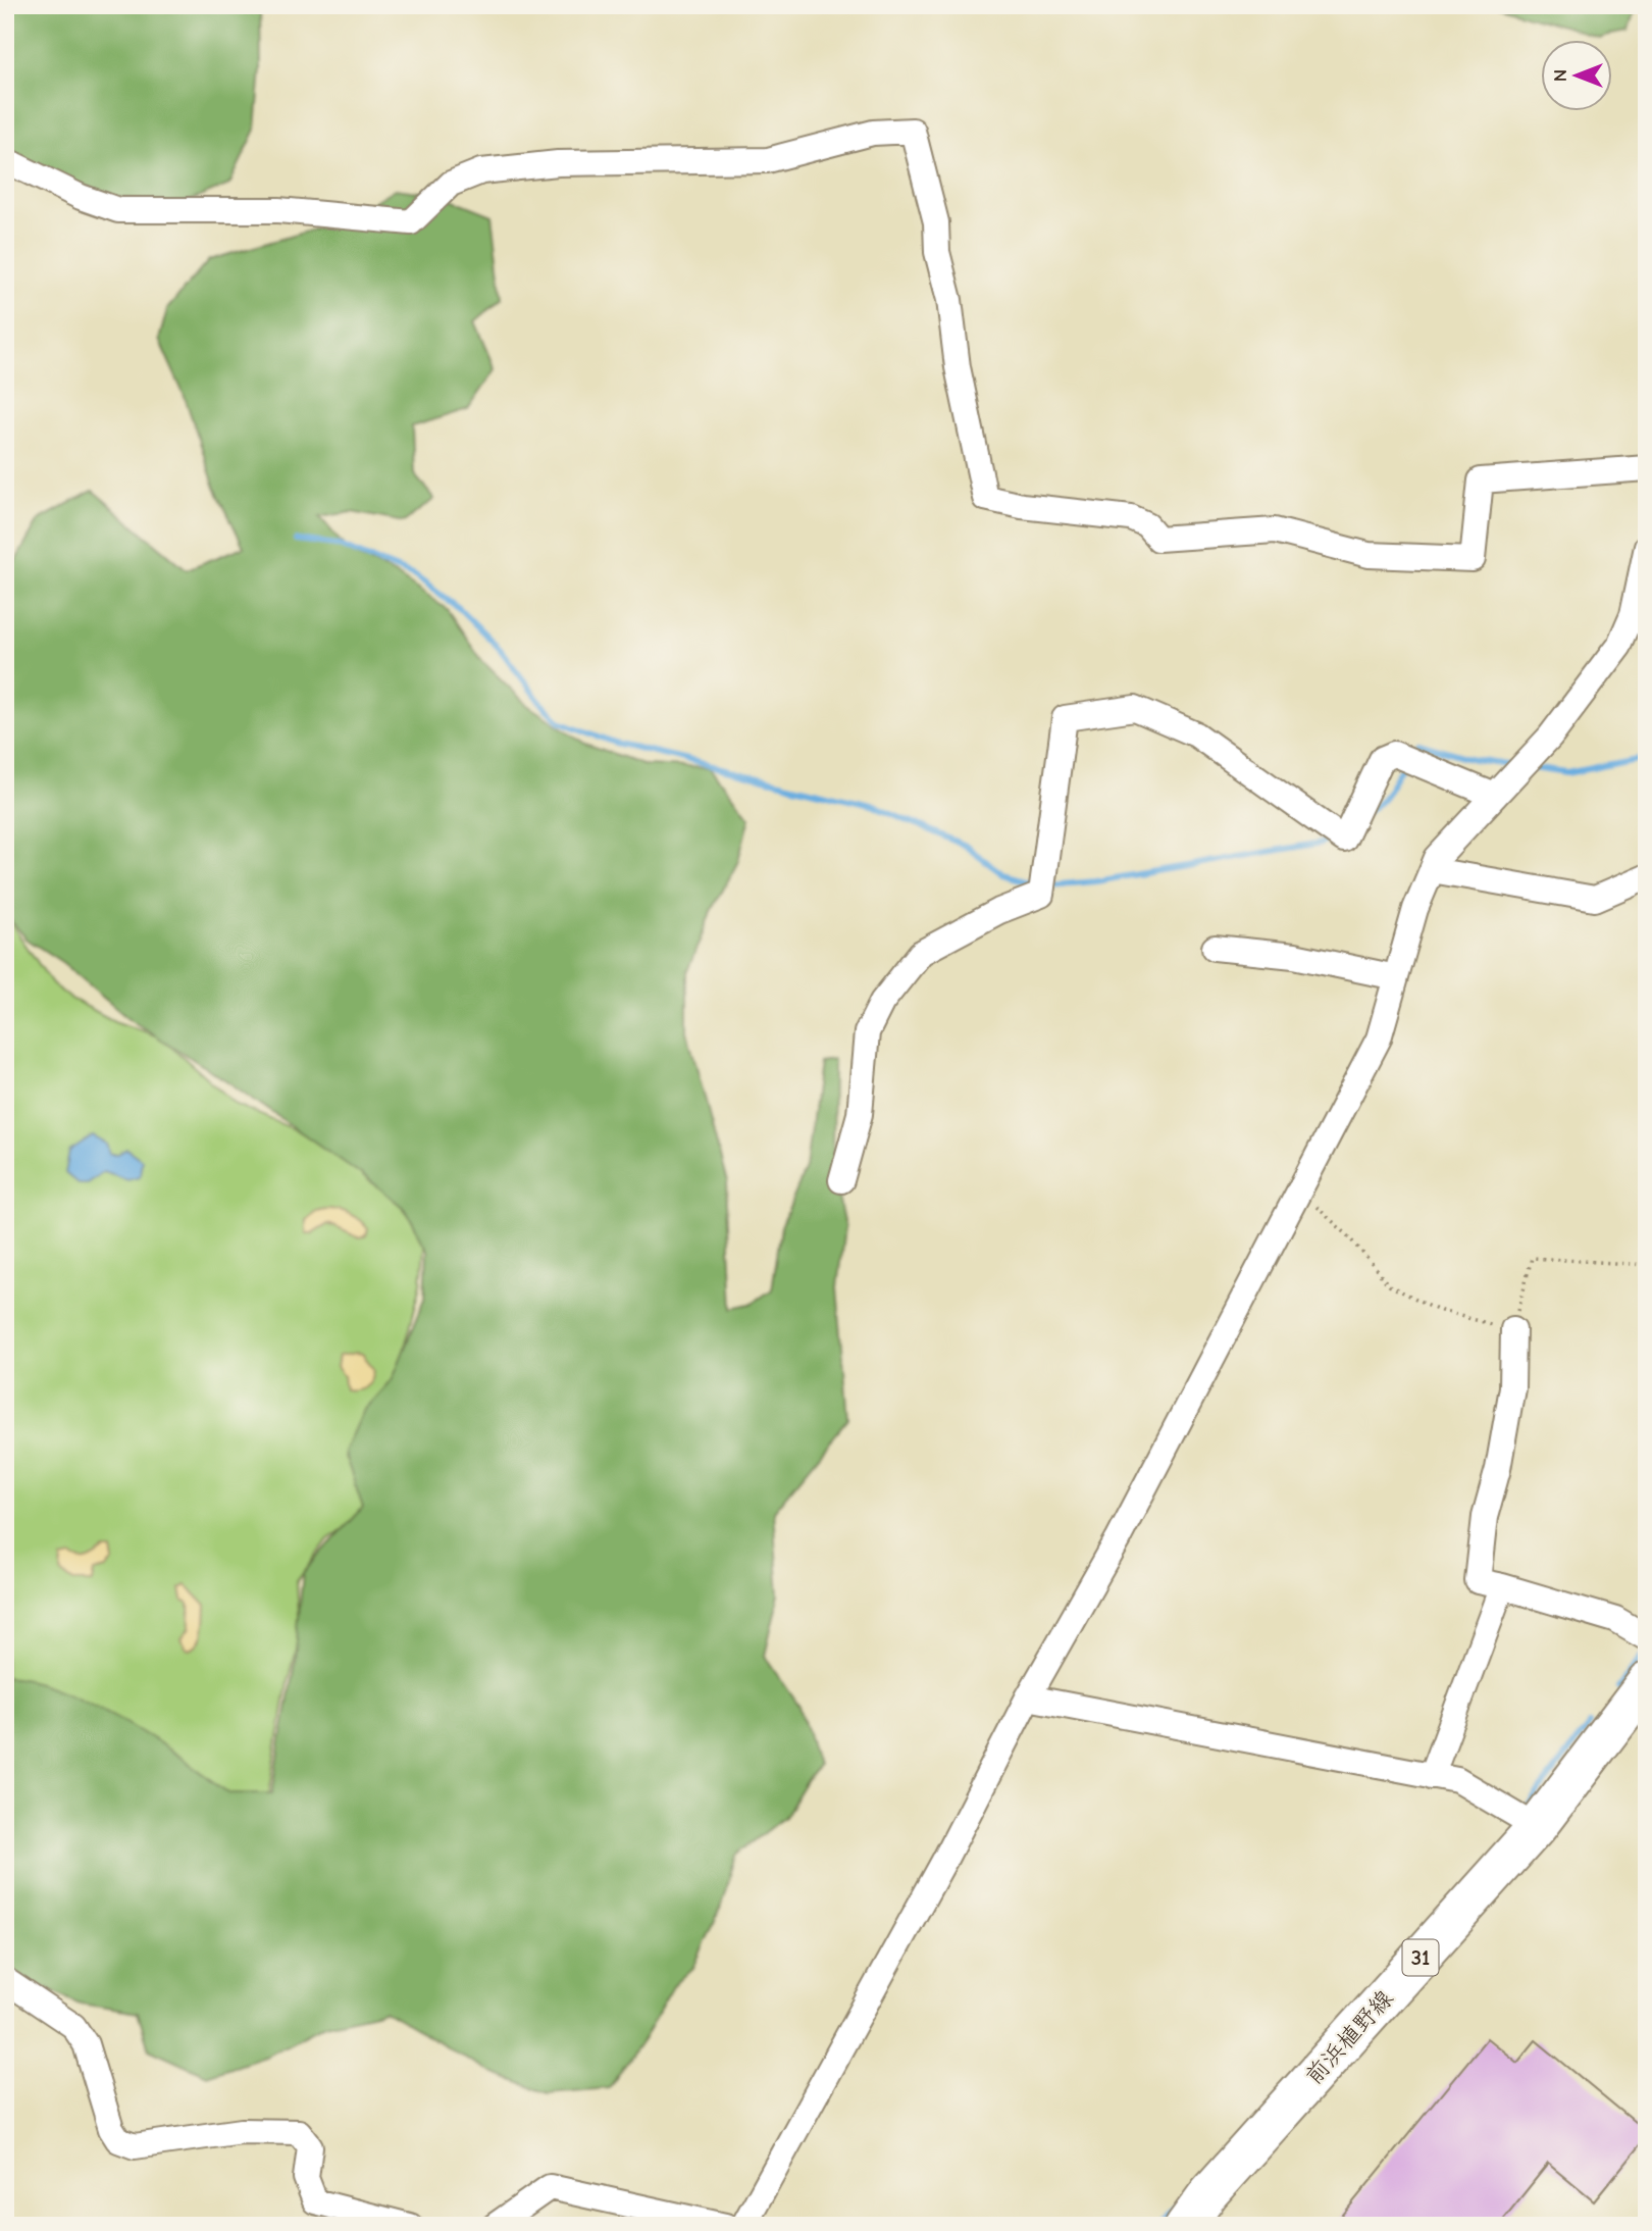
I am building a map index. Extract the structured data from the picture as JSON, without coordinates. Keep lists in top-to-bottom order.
{
  "streets": {
    "main road": ["31", "前浜植野線"]
  },
  "north": "left"
}
